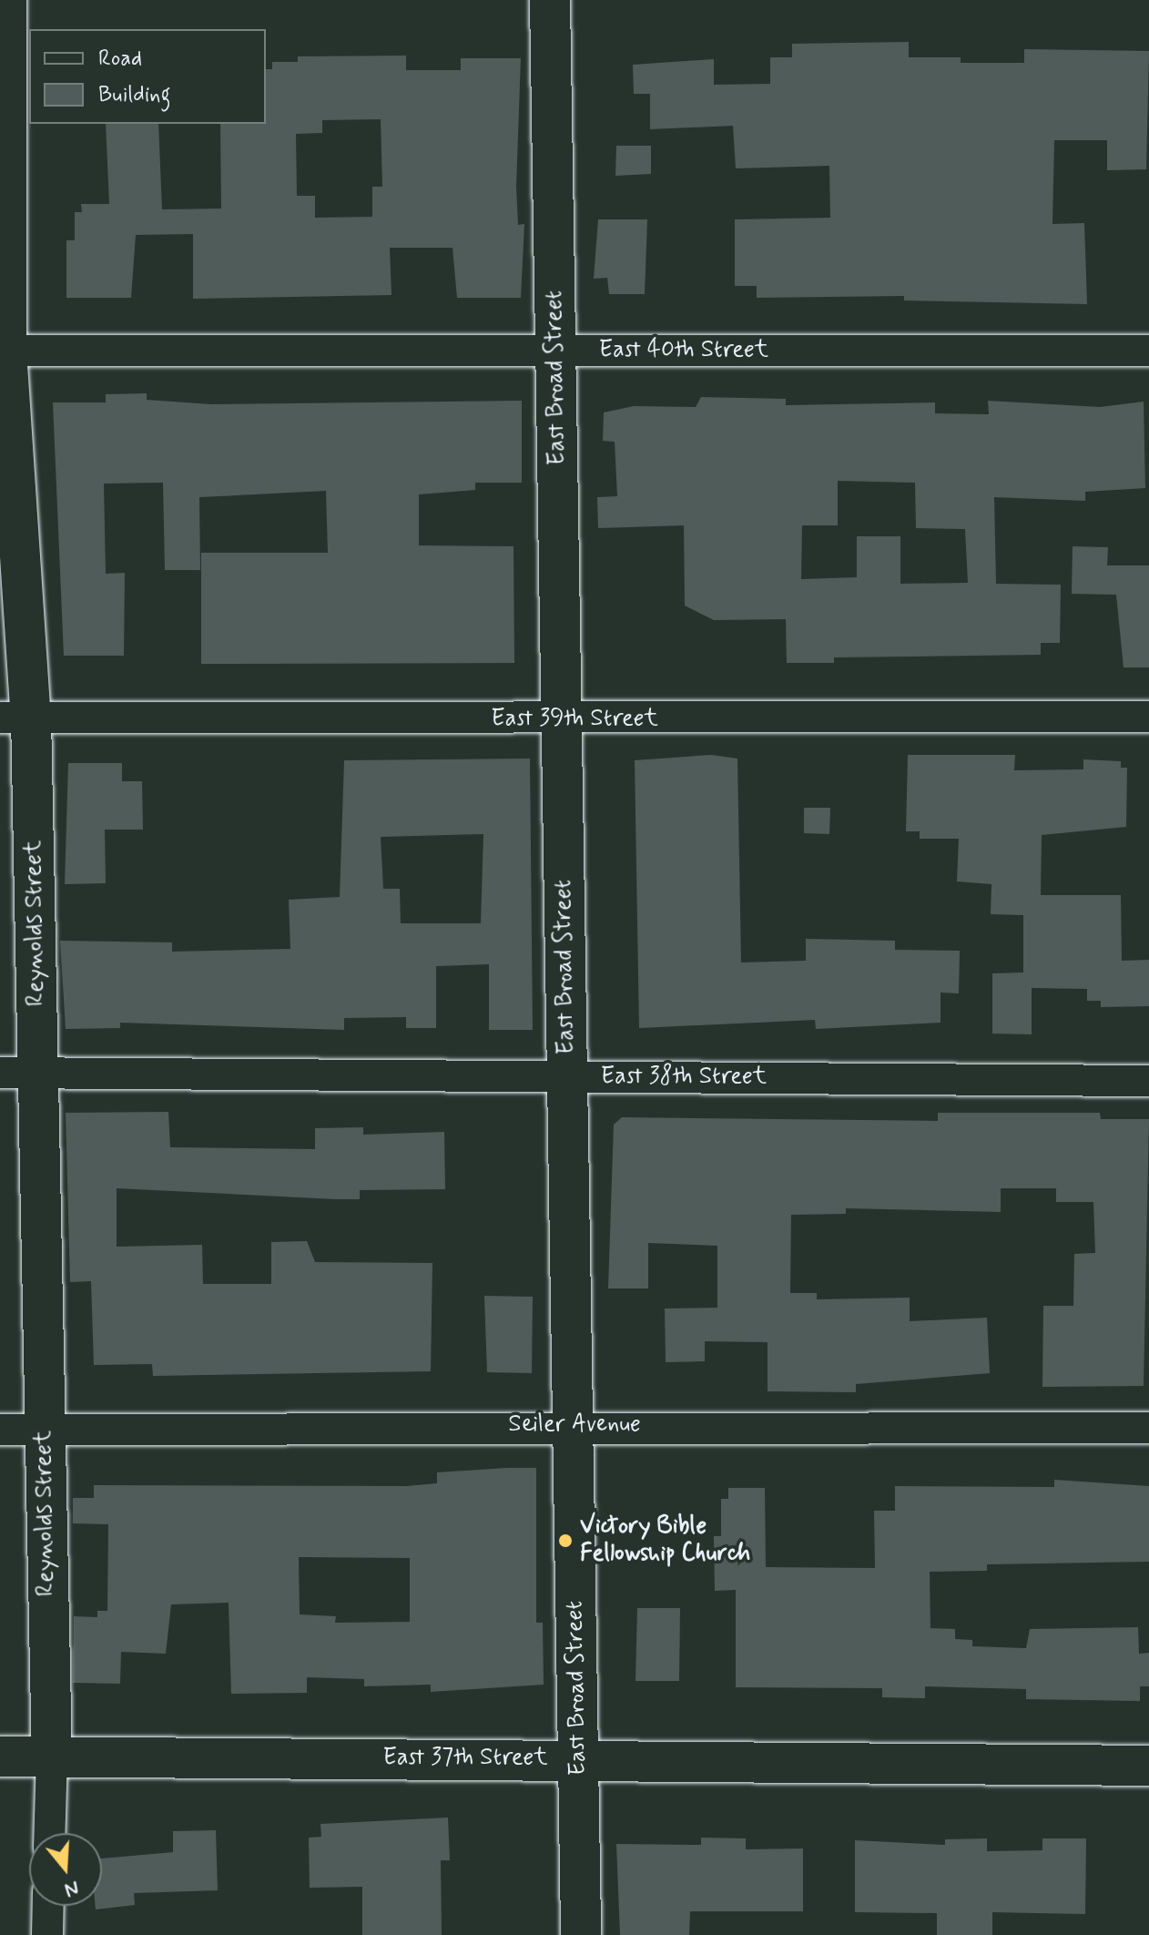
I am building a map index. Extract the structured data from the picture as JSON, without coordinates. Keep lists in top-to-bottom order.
{
  "streets": {
    "main road": ["East Broad Street", "Reynolds Street", "East 37th Street"],
    "street": [
      "East 40th Street",
      "East 39th Street",
      "East 38th Street",
      "Seiler Avenue"
    ]
  },
  "crossings": [
    ["East 40th Street", "East Broad Street"],
    ["East 40th Street", "Reynolds Street"],
    ["East Broad Street", "East 39th Street"],
    ["East Broad Street", "East 38th Street"],
    ["East Broad Street", "Seiler Avenue"],
    ["East Broad Street", "East 37th Street"],
    ["East 39th Street", "Reynolds Street"],
    ["Reynolds Street", "East 38th Street"],
    ["Reynolds Street", "Seiler Avenue"],
    ["Reynolds Street", "East 37th Street"]
  ],
  "places": ["Victory Bible Fellowship Church"],
  "legend": ["Road", "Building"],
  "north": "bottom"
}
